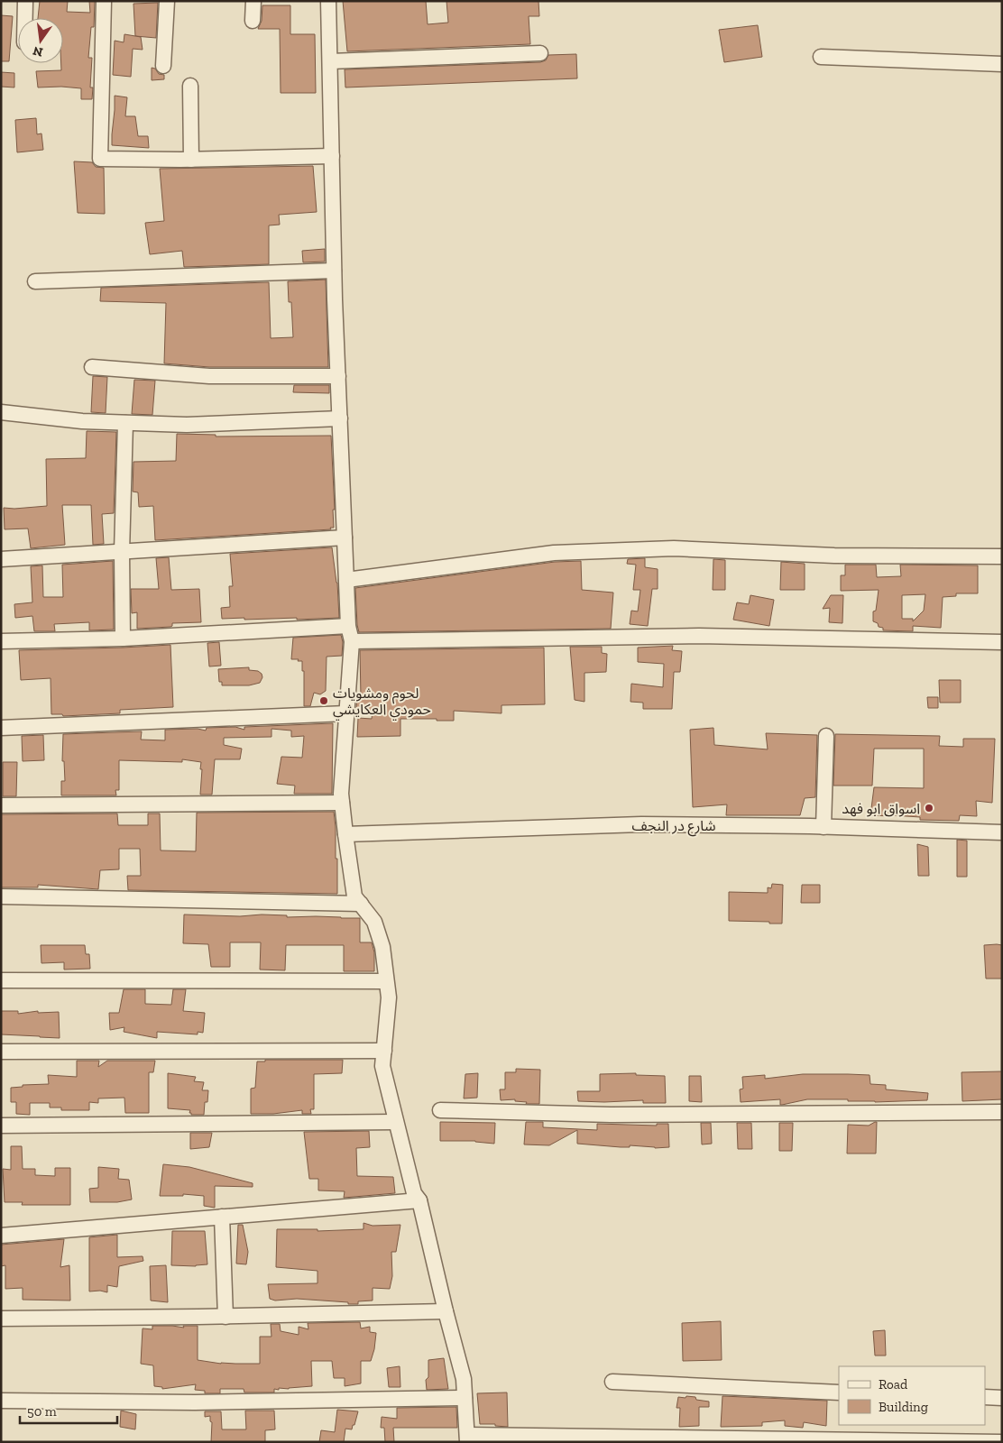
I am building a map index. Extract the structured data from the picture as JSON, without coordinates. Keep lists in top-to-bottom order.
{
  "streets": {
    "street": ["شارع در النجف"]
  },
  "places": ["لحوم ومشويات حمودي العكايشي", "اسواق ابو فهد"],
  "legend": ["Road", "Building"],
  "scale_bar": "50 m",
  "north": "bottom"
}
